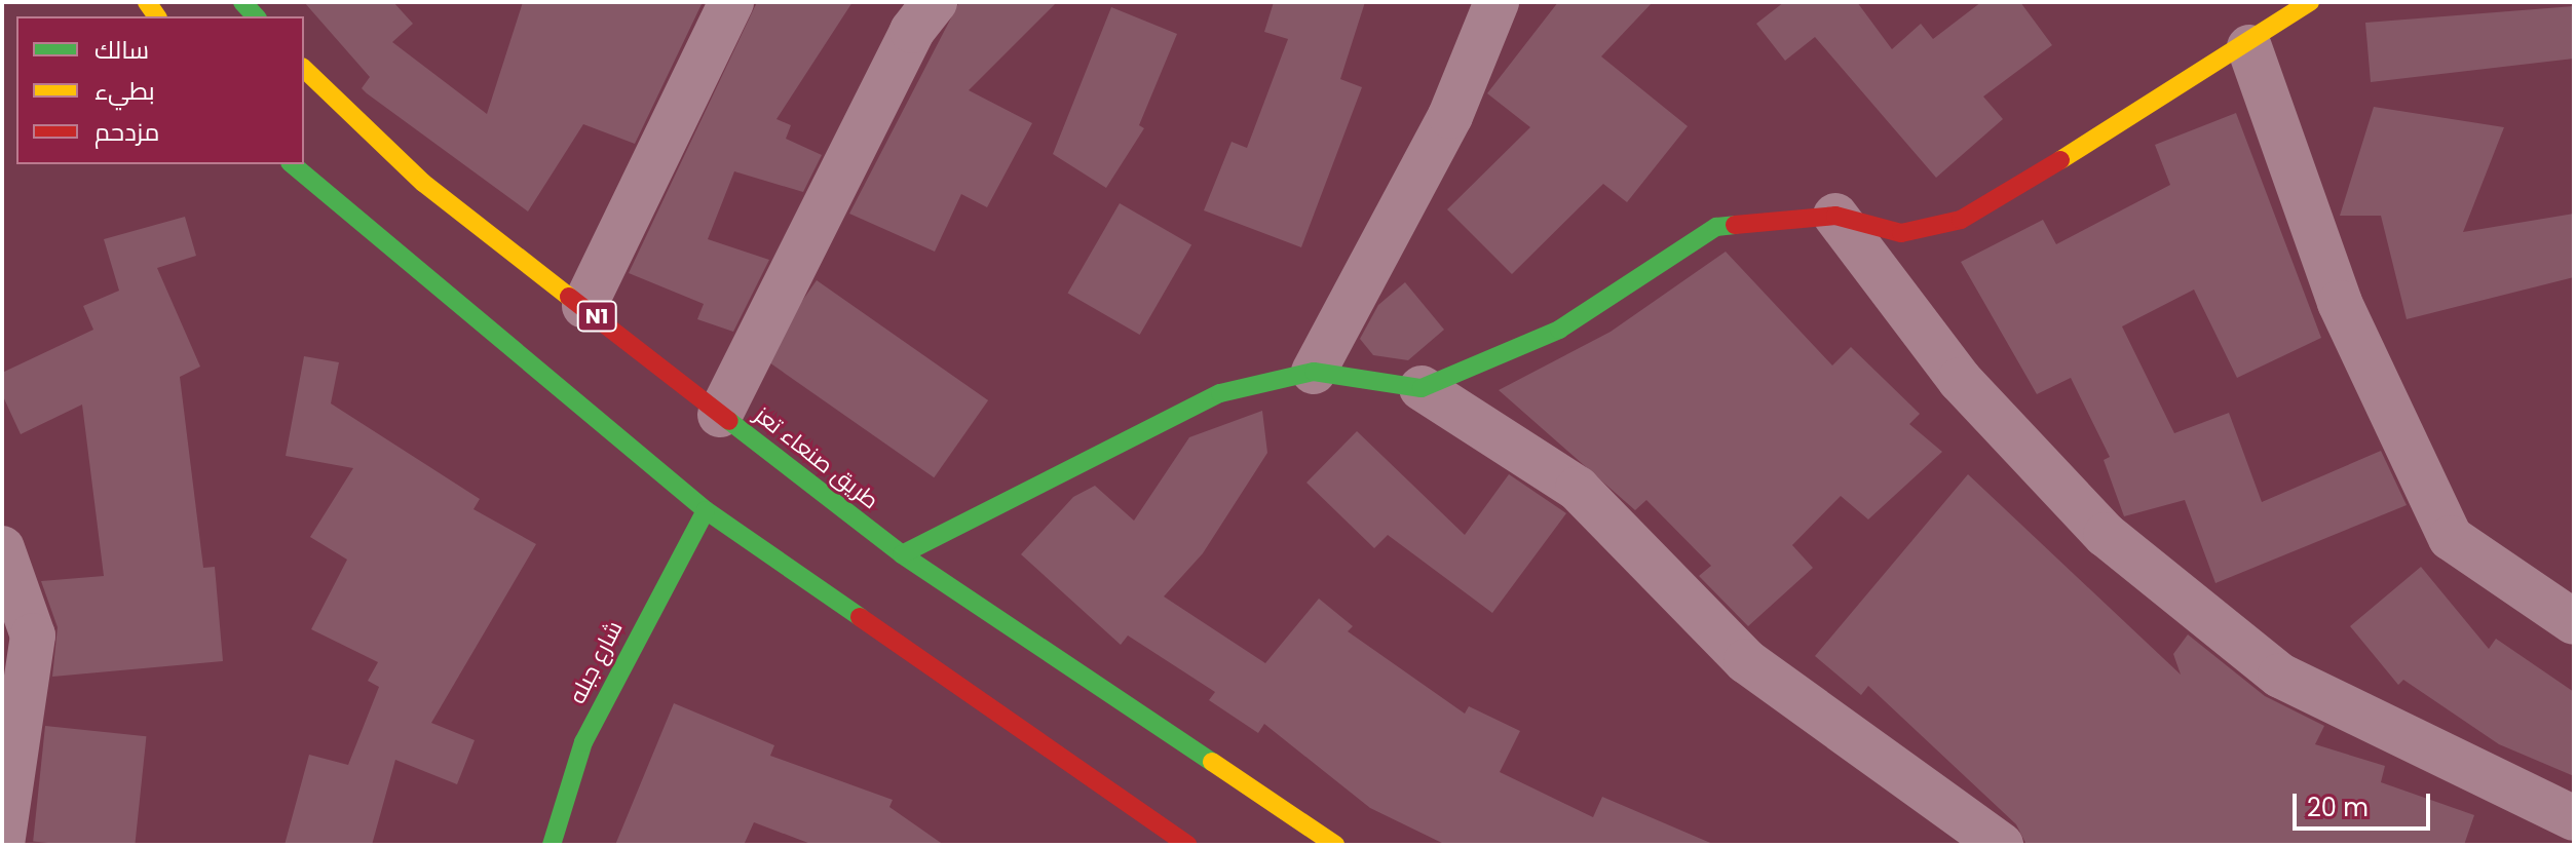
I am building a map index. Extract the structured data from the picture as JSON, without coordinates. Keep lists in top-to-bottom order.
{
  "streets": {
    "main road": ["N1", "طريق صنعاء تعز", "شارع جبله"]
  },
  "legend": ["سالك", "بطيء", "مزدحم"],
  "scale_bar": "20 m"
}
